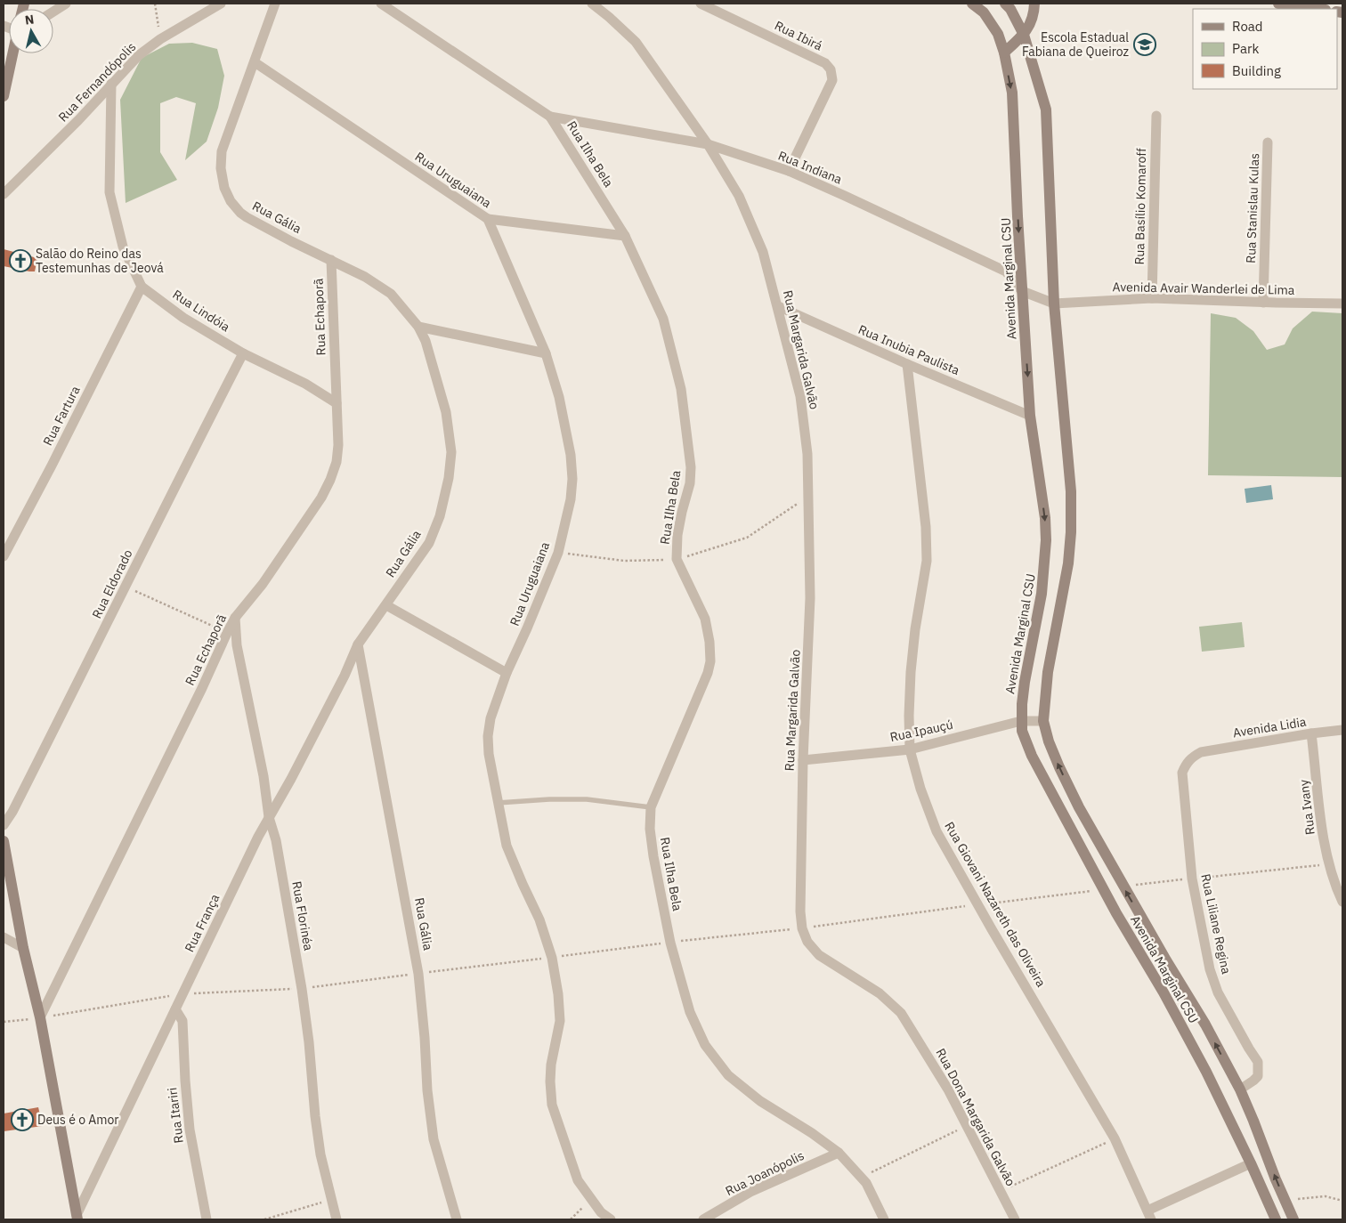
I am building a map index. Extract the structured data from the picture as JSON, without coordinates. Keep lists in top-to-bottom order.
{
  "streets": {
    "main road": ["Avenida Marginal CSU"],
    "street": [
      "Rua Ibirá",
      "Rua Fernandópolis",
      "Rua Ilha Bela",
      "Rua Indiana",
      "Rua Uruguaiana",
      "Rua Basílio Komaroff",
      "Rua Stanislau Kulas",
      "Rua Gália",
      "Avenida Avair Wanderlei de Lima",
      "Rua Lindóia",
      "Rua Echaporã",
      "Rua Margarida Galvão",
      "Rua Inubia Paulista",
      "Rua Fartura",
      "Rua Eldorado",
      "Avenida Lidia",
      "Rua Ipauçú",
      "Rua Ivany",
      "Rua Giovani Nazareth das Oliveira",
      "Rua Florinéa",
      "Rua França",
      "Rua Liliane Regina",
      "Rua Itariri",
      "Rua Dona Margarida Galvão",
      "Rua Joanópolis"
    ]
  },
  "crossings": [
    ["Rua Ibirá", "Rua Indiana"],
    ["Rua Fernandópolis", "Rua Lindóia"],
    ["Rua Ilha Bela", "Rua Indiana"],
    ["Rua Ilha Bela", "Rua Joanópolis"],
    ["Rua Indiana", "Avenida Marginal CSU"],
    ["Rua Indiana", "Avenida Avair Wanderlei de Lima"],
    ["Rua Indiana", "Rua Margarida Galvão"],
    ["Rua Uruguaiana", "Rua Gália"],
    ["Rua Basílio Komaroff", "Avenida Avair Wanderlei de Lima"],
    ["Rua Stanislau Kulas", "Avenida Avair Wanderlei de Lima"],
    ["Rua Gália", "Rua Echaporã"],
    ["Rua Gália", "Rua França"],
    ["Avenida Marginal CSU", "Avenida Avair Wanderlei de Lima"],
    ["Avenida Marginal CSU", "Rua Inubia Paulista"],
    ["Avenida Marginal CSU", "Rua Ipauçú"],
    ["Avenida Marginal CSU", "Rua Liliane Regina"],
    ["Rua Lindóia", "Rua Echaporã"],
    ["Rua Lindóia", "Rua Fartura"],
    ["Rua Lindóia", "Rua Eldorado"],
    ["Rua Echaporã", "Rua Florinéa"],
    ["Rua Margarida Galvão", "Rua Inubia Paulista"],
    ["Rua Margarida Galvão", "Rua Ipauçú"],
    ["Rua Margarida Galvão", "Rua Dona Margarida Galvão"],
    ["Rua Inubia Paulista", "Rua Giovani Nazareth das Oliveira"],
    ["Avenida Lidia", "Rua Ivany"],
    ["Avenida Lidia", "Rua Liliane Regina"],
    ["Rua Ipauçú", "Rua Giovani Nazareth das Oliveira"],
    ["Rua Florinéa", "Rua França"],
    ["Rua França", "Rua Itariri"]
  ],
  "places": {
    "school or university": ["Escola Estadual Fabiana de Queiroz"],
    "church": ["Salão do Reino das Testemunhas de Jeová", "Deus é o Amor"]
  },
  "legend": ["Road", "Park", "Building"],
  "north": "top"
}
